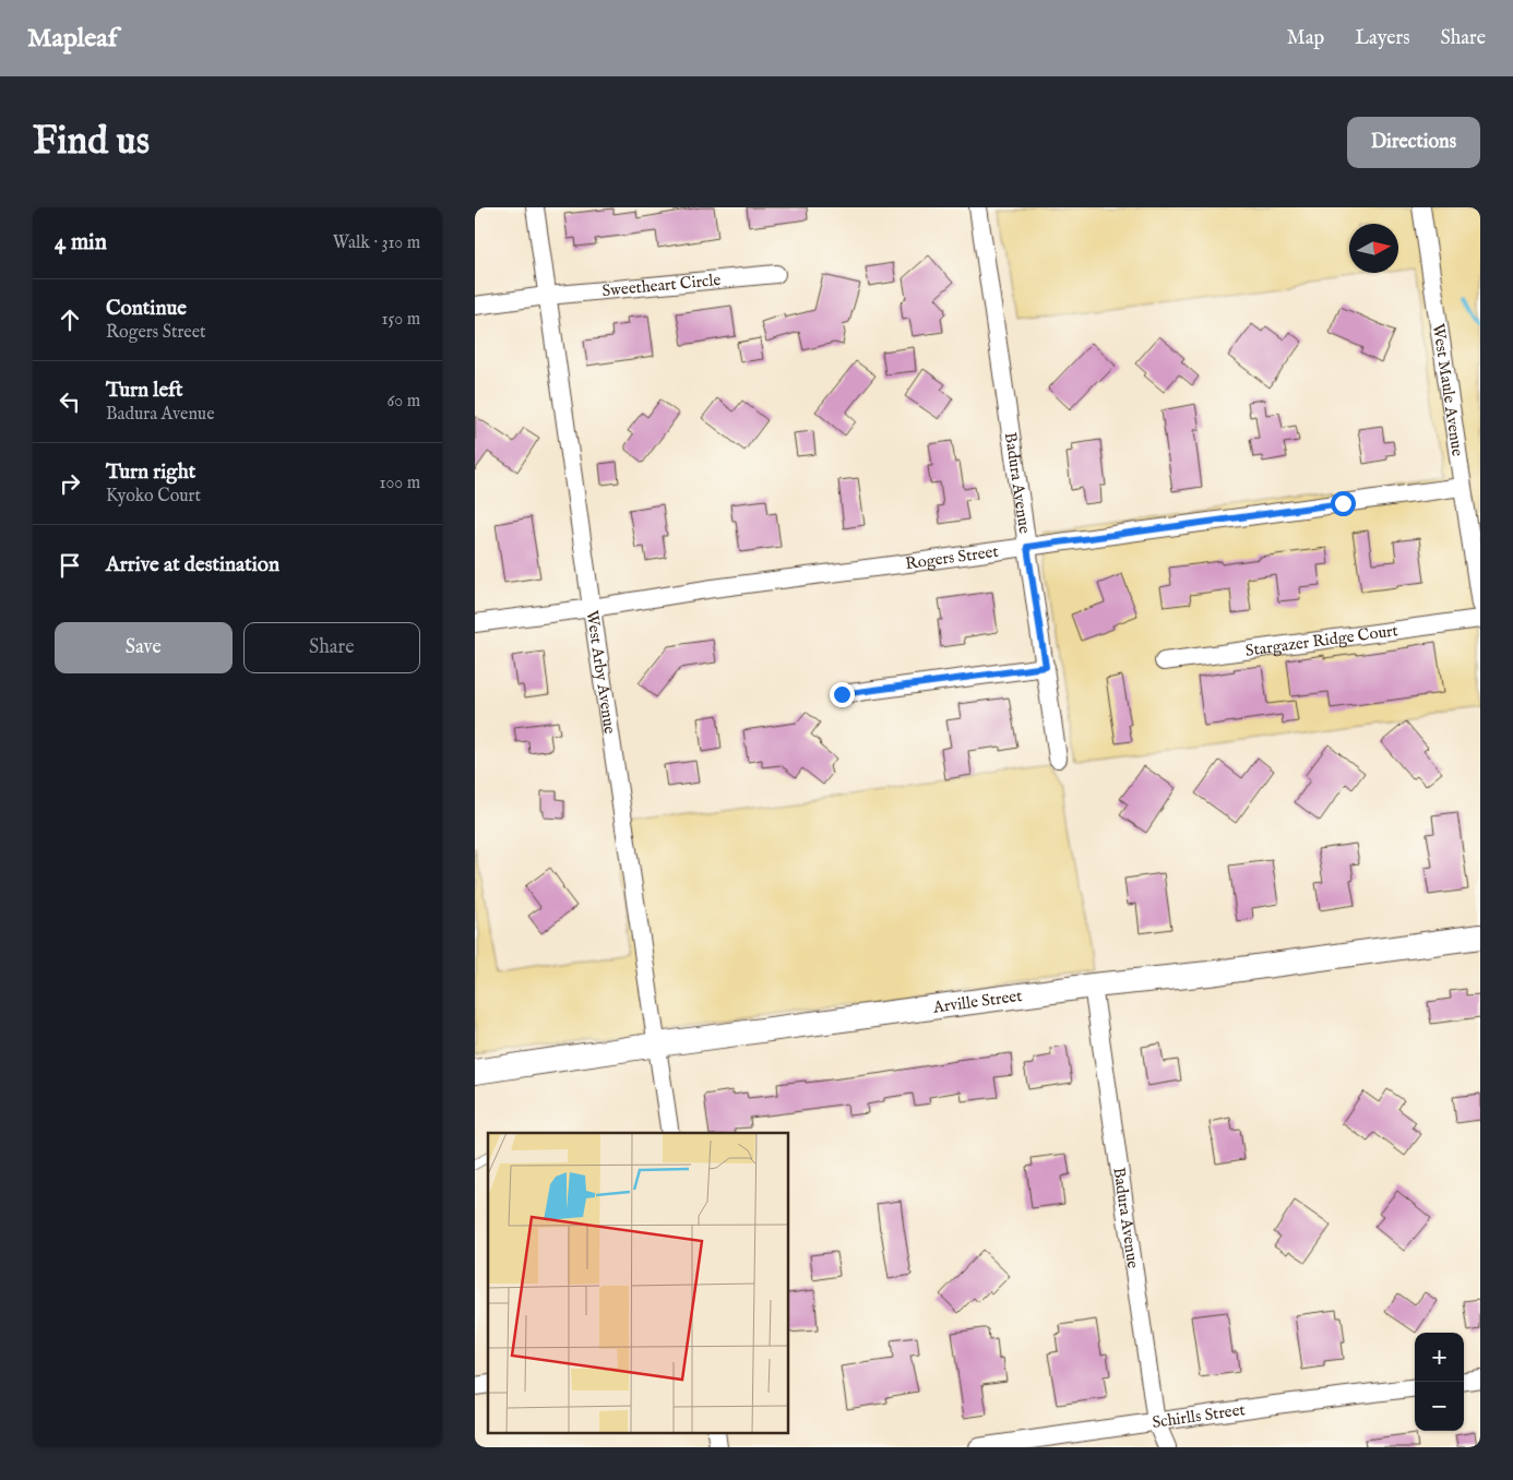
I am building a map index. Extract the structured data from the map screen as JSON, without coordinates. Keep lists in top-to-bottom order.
{
  "streets": {
    "street": [
      "Sweetheart Circle",
      "West Maule Avenue",
      "Badura Avenue",
      "Rogers Street",
      "Stargazer Ridge Court",
      "West Arby Avenue",
      "Arville Street",
      "Schirlls Street"
    ]
  },
  "crossings": [
    ["Sweetheart Circle", "West Arby Avenue"],
    ["West Maule Avenue", "Rogers Street"],
    ["Badura Avenue", "Rogers Street"],
    ["Badura Avenue", "Arville Street"],
    ["Badura Avenue", "Schirlls Street"],
    ["Rogers Street", "West Arby Avenue"],
    ["West Arby Avenue", "Arville Street"]
  ],
  "north": "right",
  "page": {
    "header": "Mapleaf",
    "nav": ["Map", "Layers", "Share"],
    "buttons": [
      "Directions",
      ["Save", "Share"]
    ],
    "title": "Find us",
    "heading": ["4 min", "Walk · 310 m"],
    "list": [
      ["Continue", "Rogers Street", "150 m"],
      ["Turn left", "Badura Avenue", "60 m"],
      ["Turn right", "Kyoko Court", "100 m"],
      "Arrive at destination"
    ],
    "map_buttons": ["+", "−"]
  }
}
